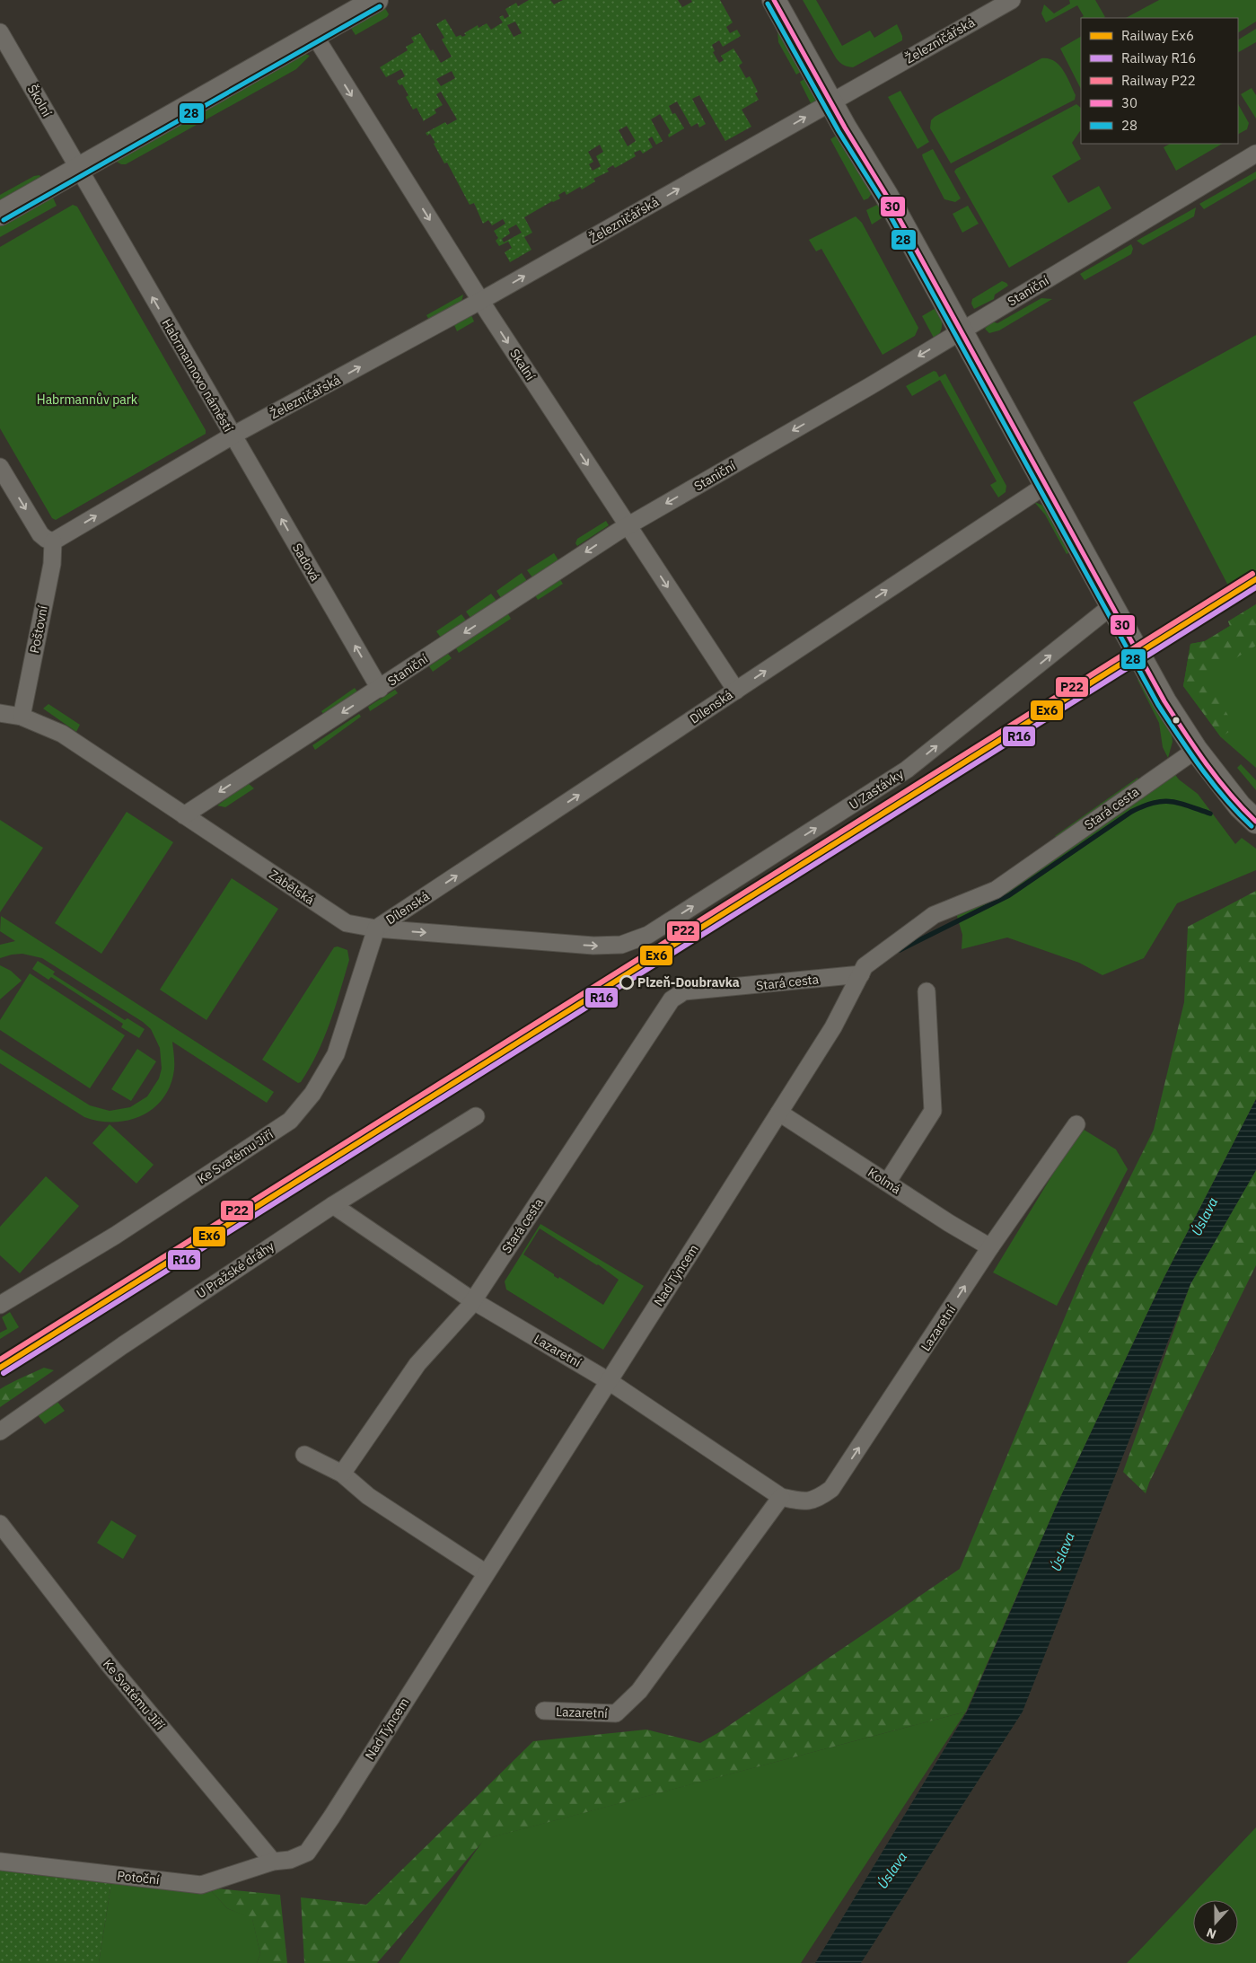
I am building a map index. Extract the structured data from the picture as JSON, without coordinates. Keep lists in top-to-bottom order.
{
  "streets": {
    "street": [
      "Železničářská",
      "Školní",
      "Staniční",
      "Skalní",
      "Habrmannovo náměstí",
      "Sadová",
      "Poštovní",
      "Dílenská",
      "U Zastávky",
      "Stará cesta",
      "Zábělská",
      "Ke Svatému Jiří",
      "Kolmá",
      "U Pražské dráhy",
      "Nad Týncem",
      "Lazaretní",
      "Potoční"
    ]
  },
  "crossings": [
    ["Železničářská", "Skalní"],
    ["Železničářská", "Habrmannovo náměstí"],
    ["Železničářská", "Sadová"],
    ["Školní", "Habrmannovo náměstí"],
    ["Staniční", "Skalní"],
    ["Staniční", "Sadová"],
    ["Staniční", "Zábělská"],
    ["Skalní", "Dílenská"],
    ["Habrmannovo náměstí", "Sadová"],
    ["Habrmannovo náměstí", "Poštovní"],
    ["Poštovní", "Zábělská"],
    ["Dílenská", "Zábělská"],
    ["Dílenská", "Ke Svatému Jiří"],
    ["U Zastávky", "Zábělská"],
    ["Stará cesta", "Nad Týncem"],
    ["Stará cesta", "Lazaretní"],
    ["Zábělská", "Ke Svatému Jiří"],
    ["Ke Svatému Jiří", "Nad Týncem"],
    ["Ke Svatému Jiří", "Potoční"],
    ["Kolmá", "Nad Týncem"],
    ["Kolmá", "Lazaretní"],
    ["U Pražské dráhy", "Lazaretní"],
    ["Nad Týncem", "Lazaretní"],
    ["Nad Týncem", "Potoční"]
  ],
  "one_way": [
    "Železničářská",
    "Staniční",
    "Skalní",
    "Sadová",
    "Dílenská",
    "U Zastávky",
    "Zábělská"
  ],
  "water": ["Úslava"],
  "parks": ["Habrmannův park"],
  "places": ["Plzeň-Doubravka"],
  "lines": [
    "transit line 30",
    "transit line 28",
    "rail line P22",
    "rail line Ex6",
    "rail line R16"
  ],
  "legend": [
    "Railway Ex6",
    "Railway R16",
    "Railway P22",
    "30",
    "28"
  ],
  "north": "bottom"
}
